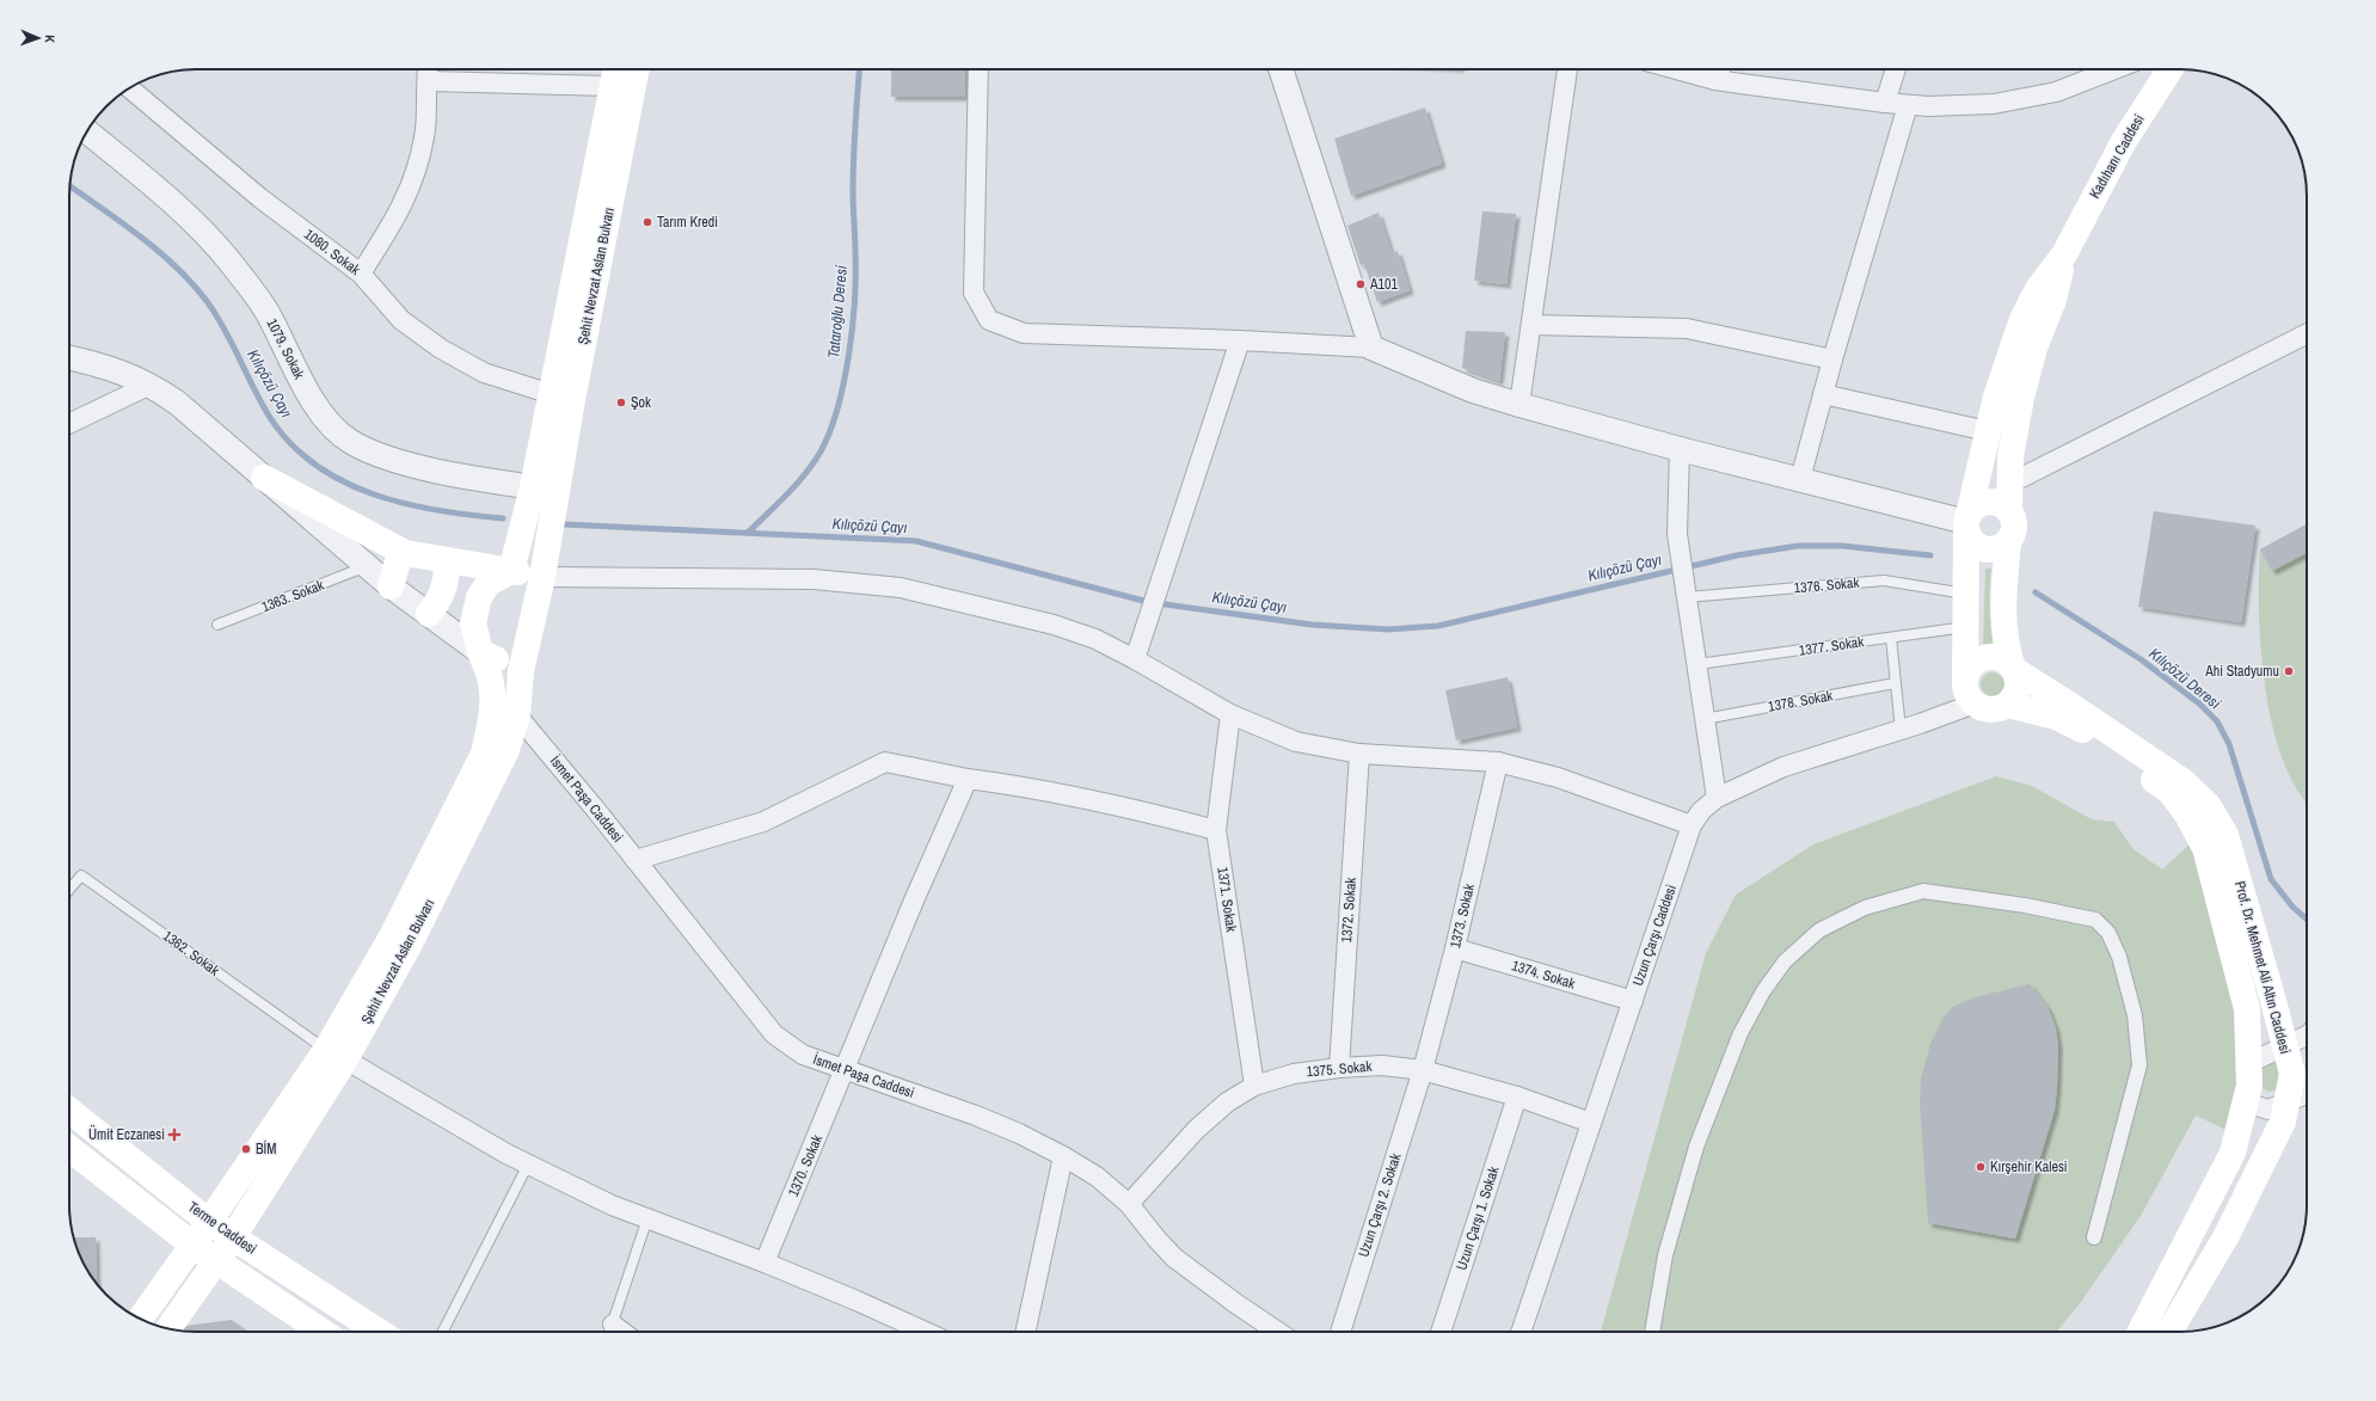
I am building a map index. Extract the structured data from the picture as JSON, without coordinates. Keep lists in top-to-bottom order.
{
  "streets": {
    "main road": [
      "Kadıhanı Caddesi",
      "Şehit Nevzat Aslan Bulvarı",
      "Prof. Dr. Mehmet Ali Altın Caddesi",
      "Terme Caddesi"
    ],
    "street": [
      "1080. Sokak",
      "1079. Sokak",
      "İsmet Paşa Caddesi",
      "1371. Sokak",
      "1372. Sokak",
      "1373. Sokak",
      "Uzun Çarşı Caddesi",
      "1374. Sokak",
      "1375. Sokak",
      "1370. Sokak",
      "Uzun Çarşı 2. Sokak",
      "Uzun Çarşı 1. Sokak"
    ],
    "lane": [
      "1376. Sokak",
      "1363. Sokak",
      "1377. Sokak",
      "1378. Sokak",
      "1362. Sokak"
    ]
  },
  "crossings": [
    ["1080. Sokak", "Şehit Nevzat Aslan Bulvarı"],
    ["Şehit Nevzat Aslan Bulvarı", "1079. Sokak"],
    ["Şehit Nevzat Aslan Bulvarı", "İsmet Paşa Caddesi"],
    ["Şehit Nevzat Aslan Bulvarı", "1362. Sokak"],
    ["Şehit Nevzat Aslan Bulvarı", "Terme Caddesi"],
    ["İsmet Paşa Caddesi", "1375. Sokak"],
    ["İsmet Paşa Caddesi", "1370. Sokak"],
    ["1371. Sokak", "1375. Sokak"],
    ["1372. Sokak", "1375. Sokak"],
    ["1373. Sokak", "1374. Sokak"],
    ["1373. Sokak", "1375. Sokak"],
    ["1373. Sokak", "Uzun Çarşı 2. Sokak"],
    ["Uzun Çarşı Caddesi", "Prof. Dr. Mehmet Ali Altın Caddesi"],
    ["Uzun Çarşı Caddesi", "1374. Sokak"],
    ["Uzun Çarşı Caddesi", "1375. Sokak"],
    ["1375. Sokak", "Uzun Çarşı 2. Sokak"],
    ["1375. Sokak", "Uzun Çarşı 1. Sokak"]
  ],
  "water": ["Tataroğlu Deresi", "Kılıçözü Çayı", "Kılıçözü Deresi"],
  "places": {
    "other": [
      "Tarım Kredi",
      "A101",
      "Şok",
      "Ahi Stadyumu",
      "BİM",
      "Kırşehir Kalesi"
    ],
    "health": ["Ümit Eczanesi"]
  },
  "north": "right"
}
